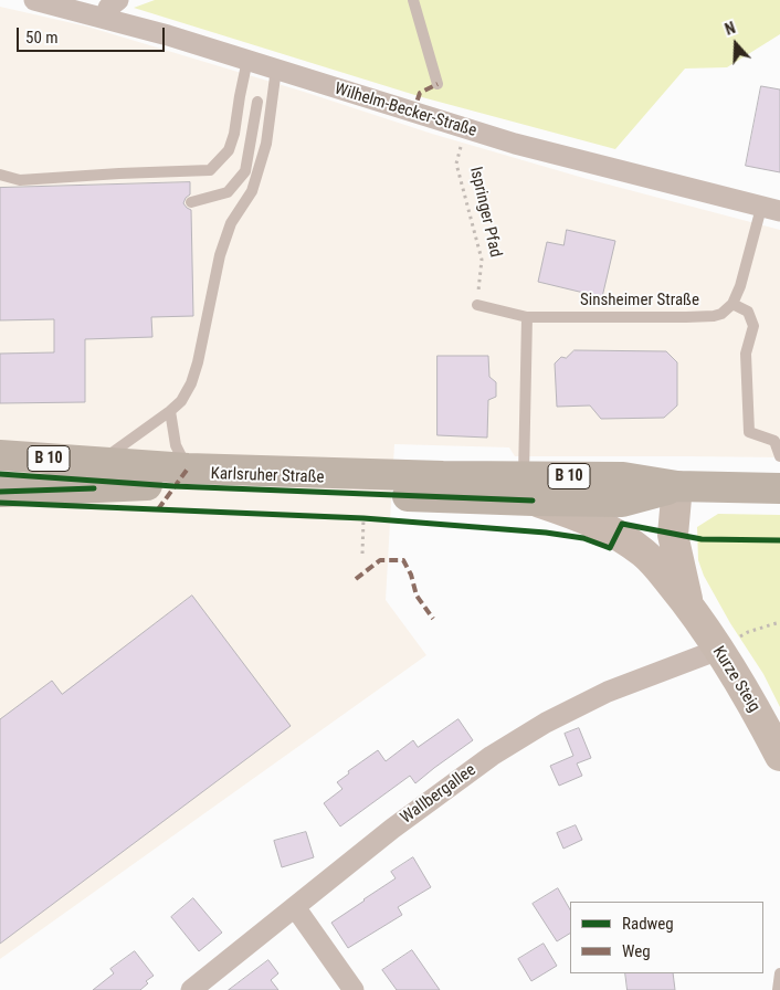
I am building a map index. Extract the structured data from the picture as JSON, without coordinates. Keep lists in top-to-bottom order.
{
  "streets": {
    "main road": ["B 10", "Karlsruher Straße", "Kurze Steig"],
    "street": ["Wilhelm-Becker-Straße", "Wallbergallee"],
    "lane": ["Sinsheimer Straße"],
    "path": ["Ispringer Pfad"]
  },
  "crossings": [
    ["Wilhelm-Becker-Straße", "Ispringer Pfad"],
    ["Ispringer Pfad", "Sinsheimer Straße"],
    ["B 10", "Karlsruher Straße"],
    ["B 10", "Kurze Steig"],
    ["Karlsruher Straße", "Kurze Steig"],
    ["Kurze Steig", "Wallbergallee"]
  ],
  "legend": ["Radweg", "Weg"],
  "scale_bar": "50 m",
  "north": "top"
}
